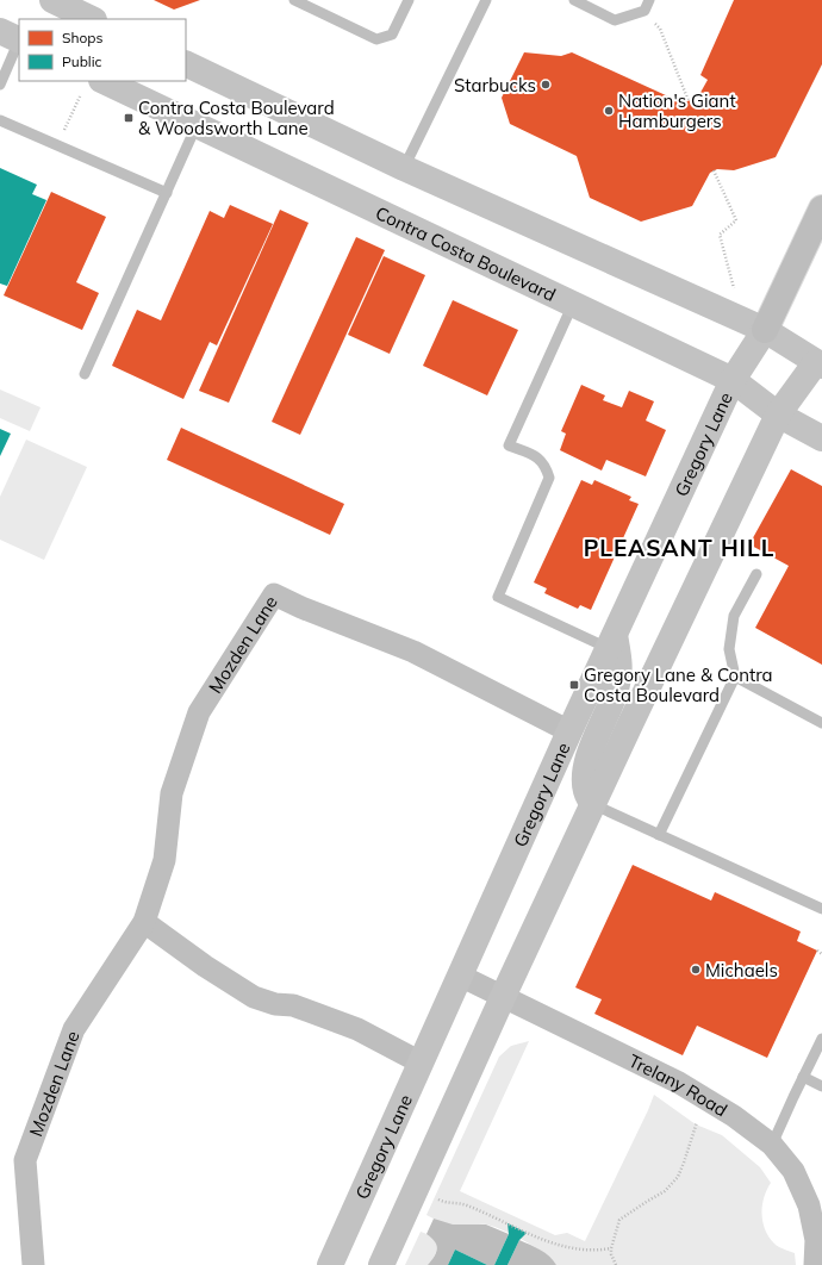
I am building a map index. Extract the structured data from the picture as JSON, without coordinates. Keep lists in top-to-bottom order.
{
  "streets": {
    "main road": ["Contra Costa Boulevard", "Gregory Lane"],
    "street": ["Mozden Lane", "Trelany Road"]
  },
  "crossings": [
    ["Contra Costa Boulevard", "Gregory Lane"],
    ["Gregory Lane", "Mozden Lane"],
    ["Gregory Lane", "Trelany Road"]
  ],
  "districts": ["PLEASANT HILL"],
  "places": {
    "other": ["Starbucks", "Nation's Giant Hamburgers", "Michaels"],
    "transit": ["Contra Costa Boulevard & Woodsworth Lane", "Gregory Lane & Contra Costa Boulevard"]
  },
  "legend": ["Shops", "Public"]
}
